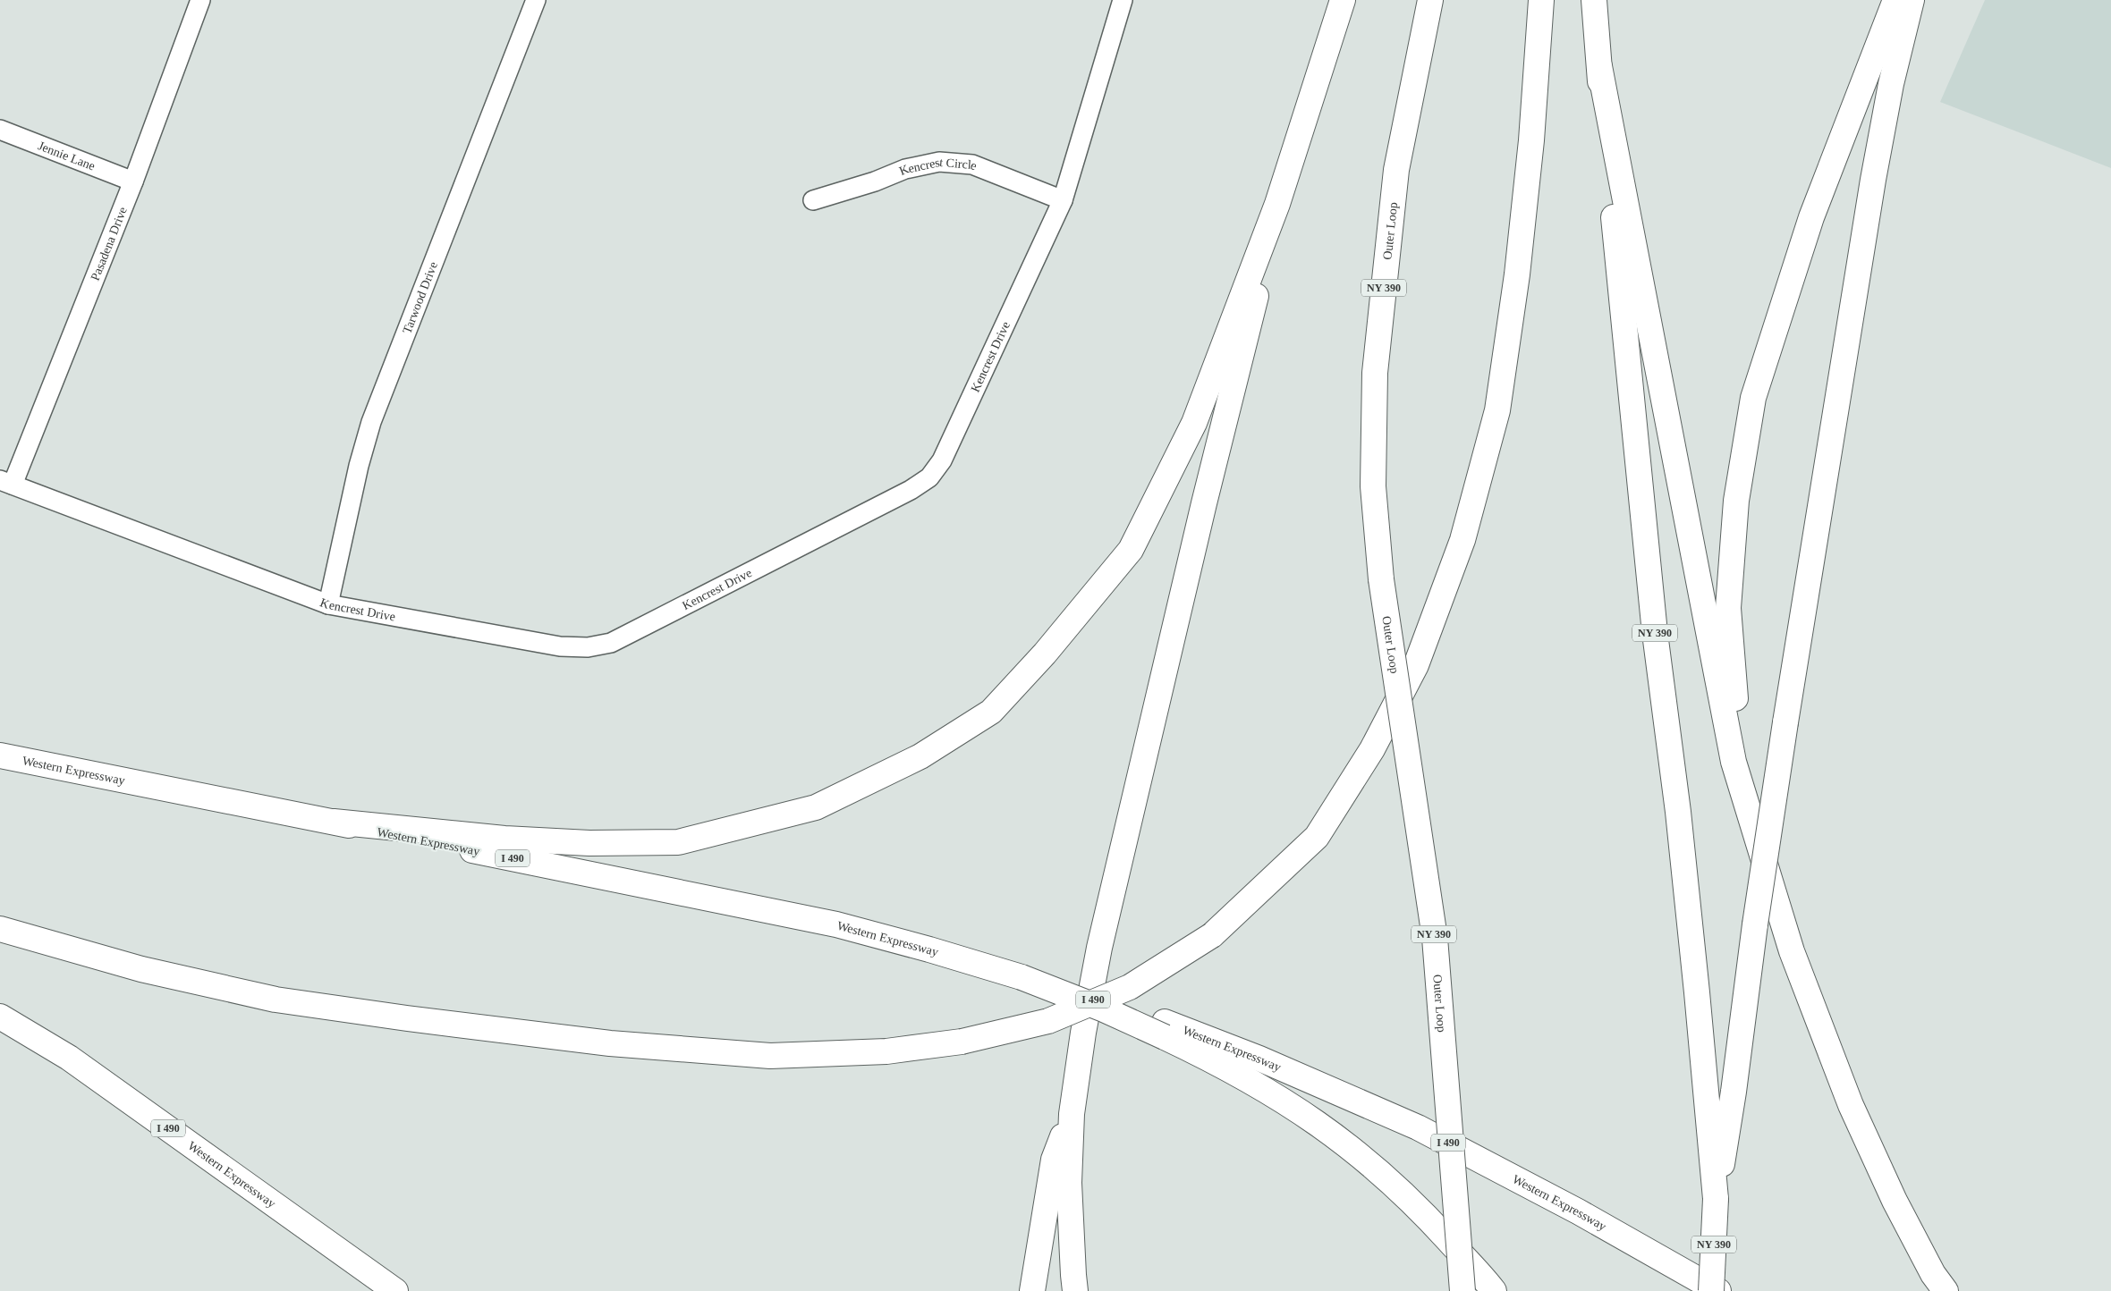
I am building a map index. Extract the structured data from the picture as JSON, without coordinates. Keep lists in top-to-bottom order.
{
  "streets": {
    "highway": [
      "Outer Loop",
      "NY 390",
      "Western Expressway",
      "I 490"
    ],
    "street": [
      "Jennie Lane",
      "Kencrest Circle",
      "Pasadena Drive",
      "Tarwood Drive",
      "Kencrest Drive"
    ]
  },
  "crossings": [
    ["Jennie Lane", "Pasadena Drive"],
    ["Kencrest Circle", "Kencrest Drive"],
    ["Pasadena Drive", "Kencrest Drive"],
    ["Tarwood Drive", "Kencrest Drive"]
  ]
}
